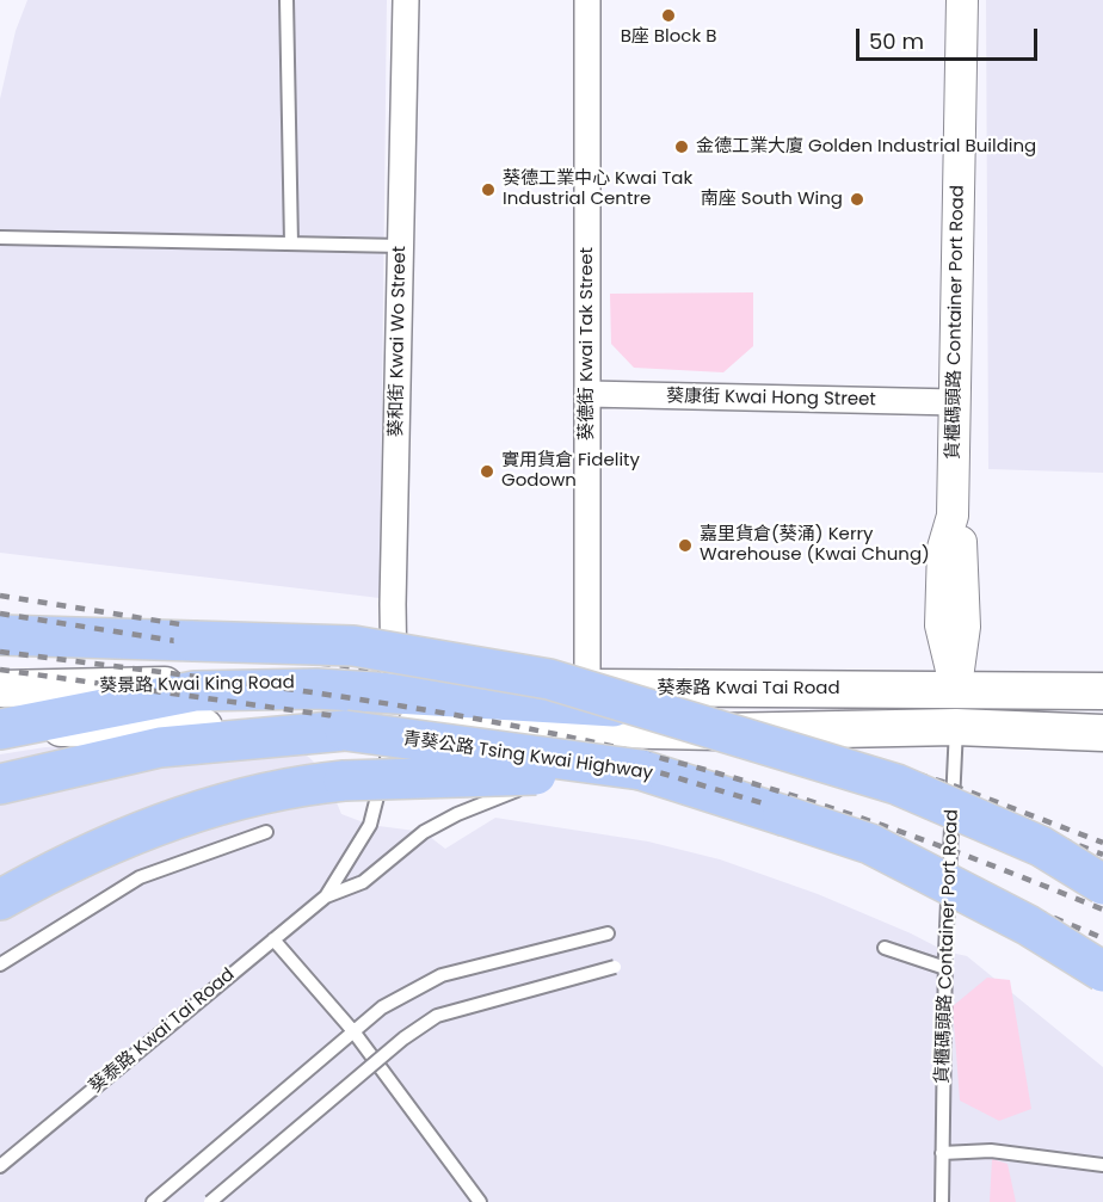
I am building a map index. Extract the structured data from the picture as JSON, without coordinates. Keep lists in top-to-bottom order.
{
  "streets": {
    "highway": ["青葵公路 Tsing Kwai Highway"],
    "main road": ["葵景路 Kwai King Road", "葵泰路 Kwai Tai Road"],
    "street": [
      "貨櫃碼頭路 Container Port Road",
      "葵和街 Kwai Wo Street",
      "葵德街 Kwai Tak Street",
      "葵康街 Kwai Hong Street"
    ]
  },
  "crossings": [
    ["貨櫃碼頭路 Container Port Road", "葵康街 Kwai Hong Street"],
    ["貨櫃碼頭路 Container Port Road", "葵泰路 Kwai Tai Road"],
    ["葵和街 Kwai Wo Street", "葵景路 Kwai King Road"],
    ["葵和街 Kwai Wo Street", "葵泰路 Kwai Tai Road"],
    ["葵德街 Kwai Tak Street", "葵康街 Kwai Hong Street"],
    ["葵德街 Kwai Tak Street", "葵泰路 Kwai Tai Road"],
    ["葵景路 Kwai King Road", "葵泰路 Kwai Tai Road"],
    ["葵泰路 Kwai Tai Road", "青葵公路 Tsing Kwai Highway"]
  ],
  "places": [
    "B座 Block B",
    "金德工業大廈 Golden Industrial Building",
    "葵德工業中心 Kwai Tak Industrial Centre",
    "南座 South Wing",
    "實用貨倉 Fidelity Godown",
    "嘉里貨倉(葵涌) Kerry Warehouse (Kwai Chung)"
  ],
  "scale_bar": "50 m"
}
